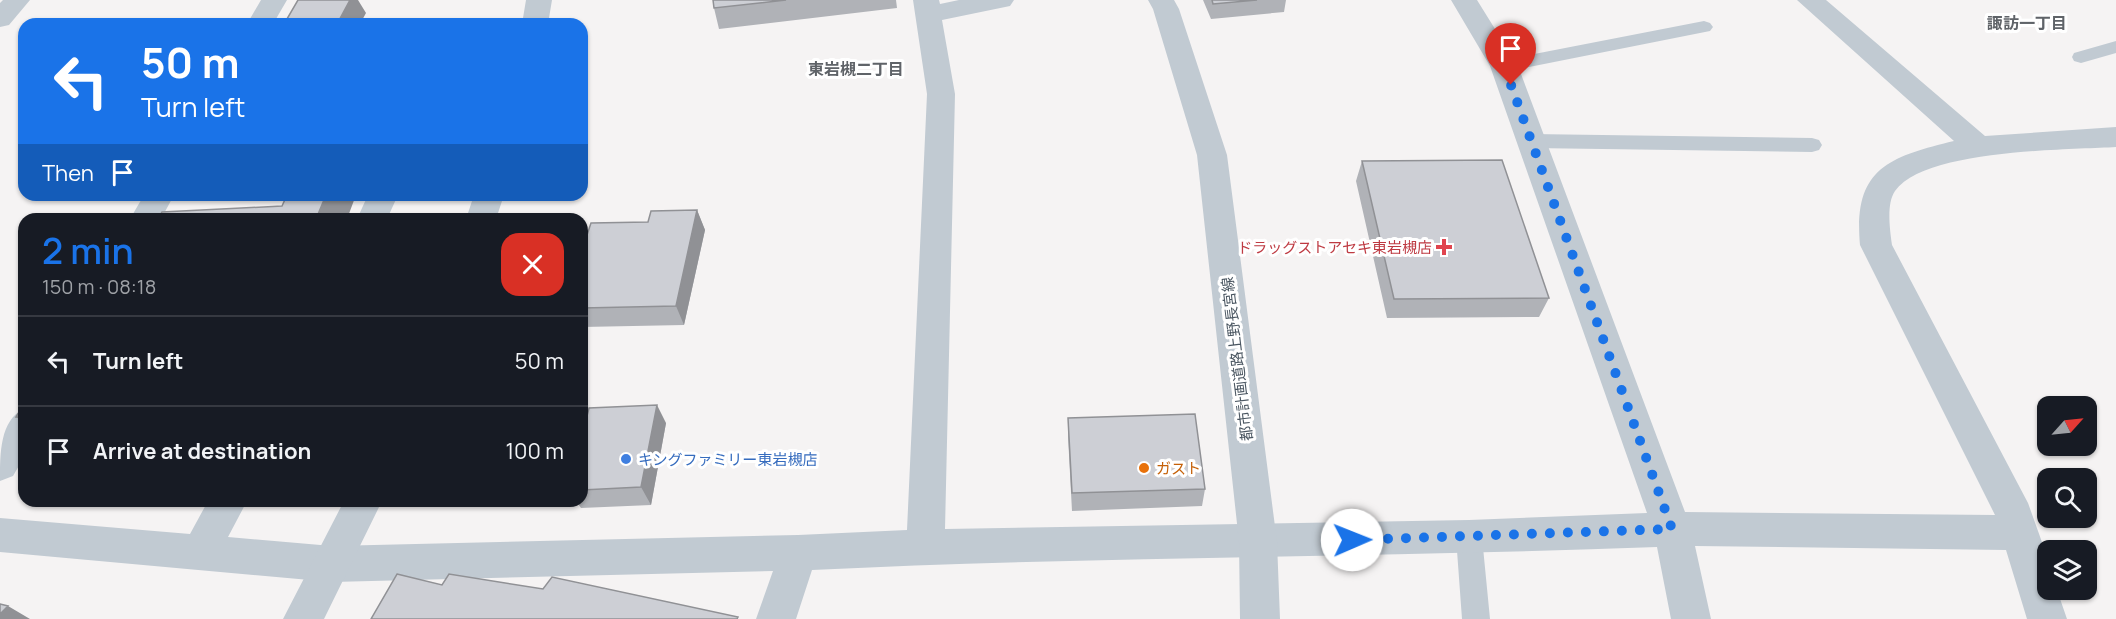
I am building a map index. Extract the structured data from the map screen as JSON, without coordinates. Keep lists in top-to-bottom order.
{
  "streets": {
    "street": ["都市計画道路上野長宮線"]
  },
  "districts": ["諏訪一丁目", "東岩槻二丁目"],
  "places": {
    "health": ["ドラッグストアセキ東岩槻店"],
    "other": ["キングファミリー東岩槻店", "ガスト"]
  },
  "north": "top right",
  "page": {
    "turn": ["50 m", "Turn left"],
    "then": "Then",
    "heading": ["2 min", "150 m · 08:18"],
    "list": [
      {
        "name": "Turn left",
        "value": "50 m"
      },
      {
        "name": "Arrive at destination",
        "value": "100 m"
      }
    ]
  }
}
